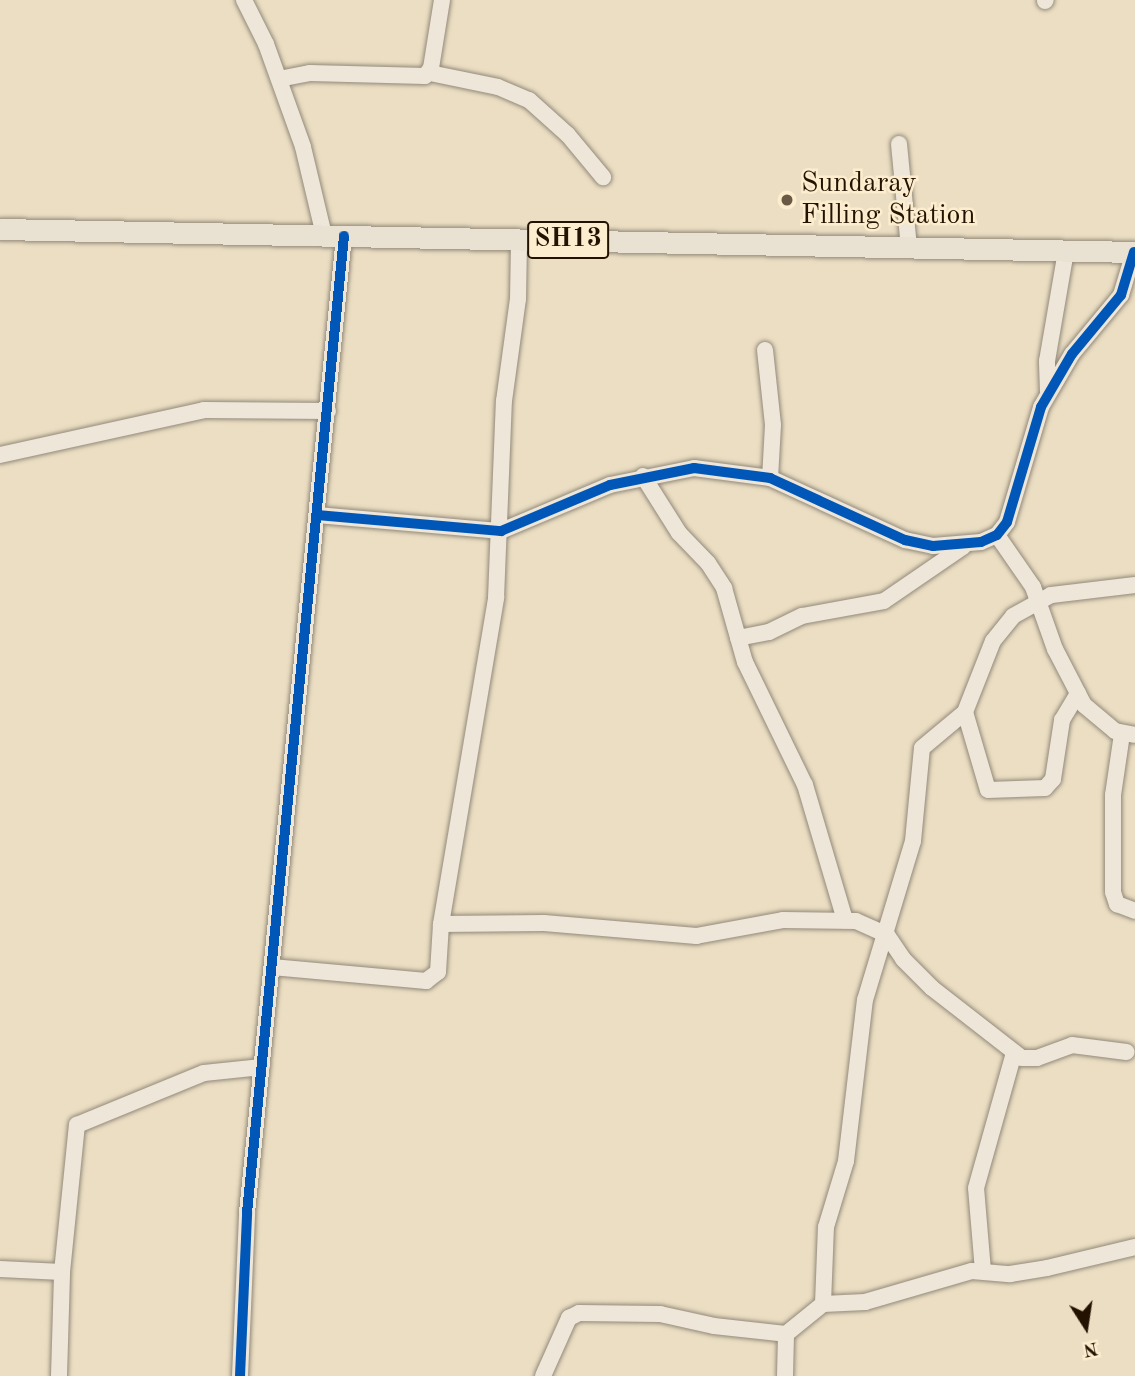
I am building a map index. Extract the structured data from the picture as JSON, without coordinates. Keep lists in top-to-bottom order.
{
  "streets": {
    "main road": ["SH13"]
  },
  "places": ["Sundaray Filling Station"],
  "north": "bottom"
}
